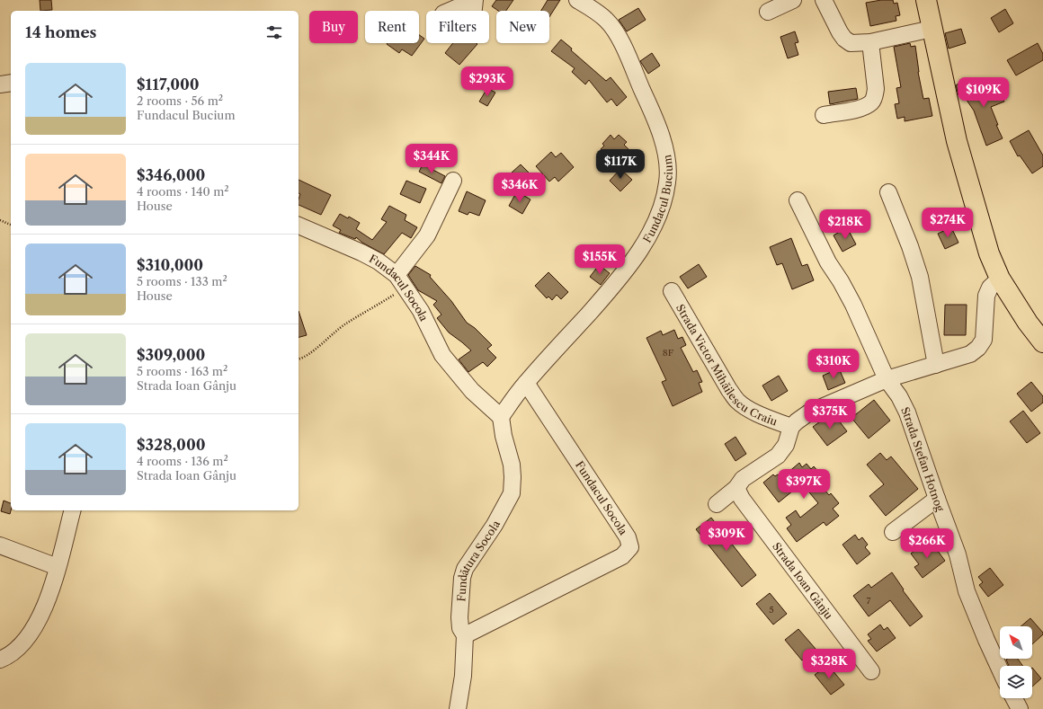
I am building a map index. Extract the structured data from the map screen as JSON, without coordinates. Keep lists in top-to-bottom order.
{
  "streets": {
    "street": [
      "Fundacul Bucium",
      "Fundacul Socola",
      "Strada Victor Mihăilescu Craiu",
      "Strada Stefan Hotnog",
      "Fundătura Socola",
      "Strada Ioan Gânju"
    ]
  },
  "crossings": [
    ["Fundacul Bucium", "Fundacul Socola"],
    ["Fundacul Bucium", "Fundătura Socola"],
    ["Fundacul Socola", "Fundătura Socola"],
    ["Strada Victor Mihăilescu Craiu", "Strada Stefan Hotnog"],
    ["Strada Victor Mihăilescu Craiu", "Strada Ioan Gânju"]
  ],
  "house_numbers": ["8F", "7", "5"],
  "north": "top left",
  "page": {
    "chip": [
      "Buy",
      "Rent",
      "Filters",
      "New"
    ],
    "heading": "14 homes",
    "list": [
      {
        "name": "$117,000",
        "note": "2 rooms · 56 m² · Fundacul Bucium"
      },
      {
        "name": "$346,000",
        "note": "4 rooms · 140 m² · House"
      },
      {
        "name": "$310,000",
        "note": "5 rooms · 133 m² · House"
      },
      {
        "name": "$309,000",
        "note": "5 rooms · 163 m² · Strada Ioan Gânju"
      },
      {
        "name": "$328,000",
        "note": "4 rooms · 136 m² · Strada Ioan Gânju"
      }
    ],
    "price": [
      "$293K",
      "$109K",
      "$344K",
      "$117K",
      "$346K",
      "$274K",
      "$218K",
      "$155K",
      "$310K",
      "$375K",
      "$397K",
      "$309K",
      "$266K",
      "$328K"
    ]
  }
}
